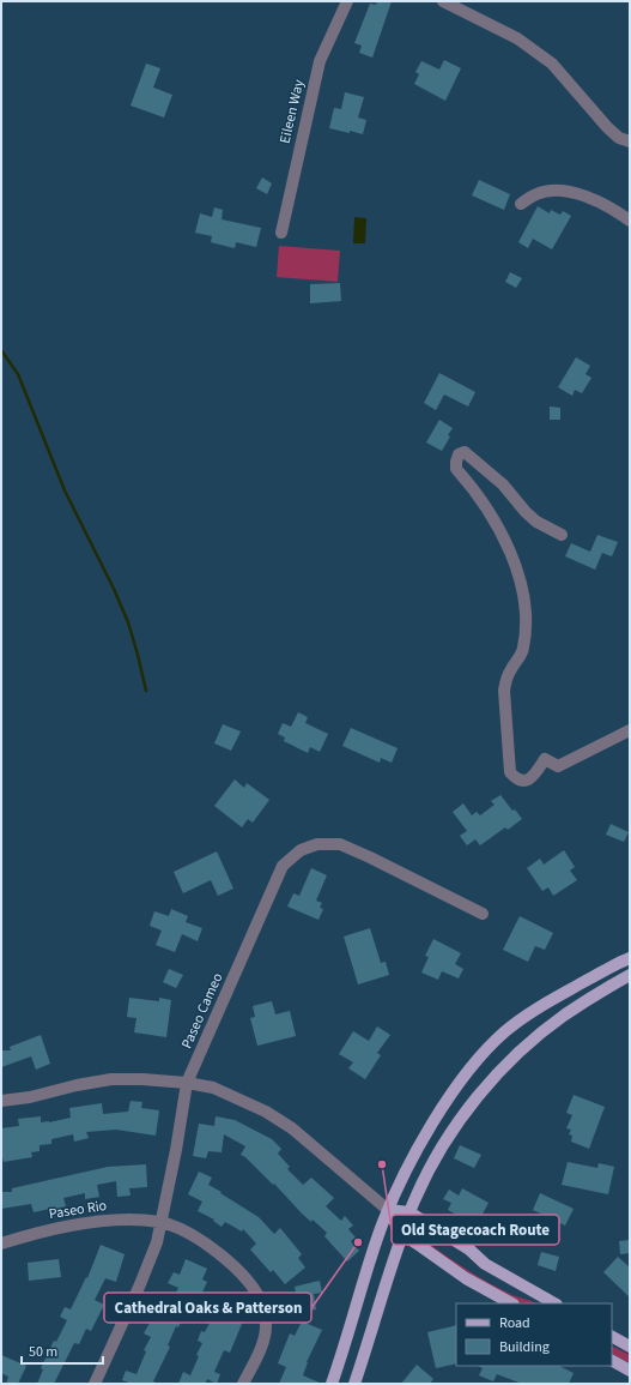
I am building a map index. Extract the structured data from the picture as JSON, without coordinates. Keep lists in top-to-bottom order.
{
  "streets": {
    "street": ["Eileen Way", "Paseo Cameo", "Paseo Rio"]
  },
  "crossings": [
    ["Paseo Cameo", "Paseo Rio"]
  ],
  "places": ["Old Stagecoach Route", "Cathedral Oaks & Patterson"],
  "legend": ["Road", "Building"],
  "scale_bar": "50 m"
}
